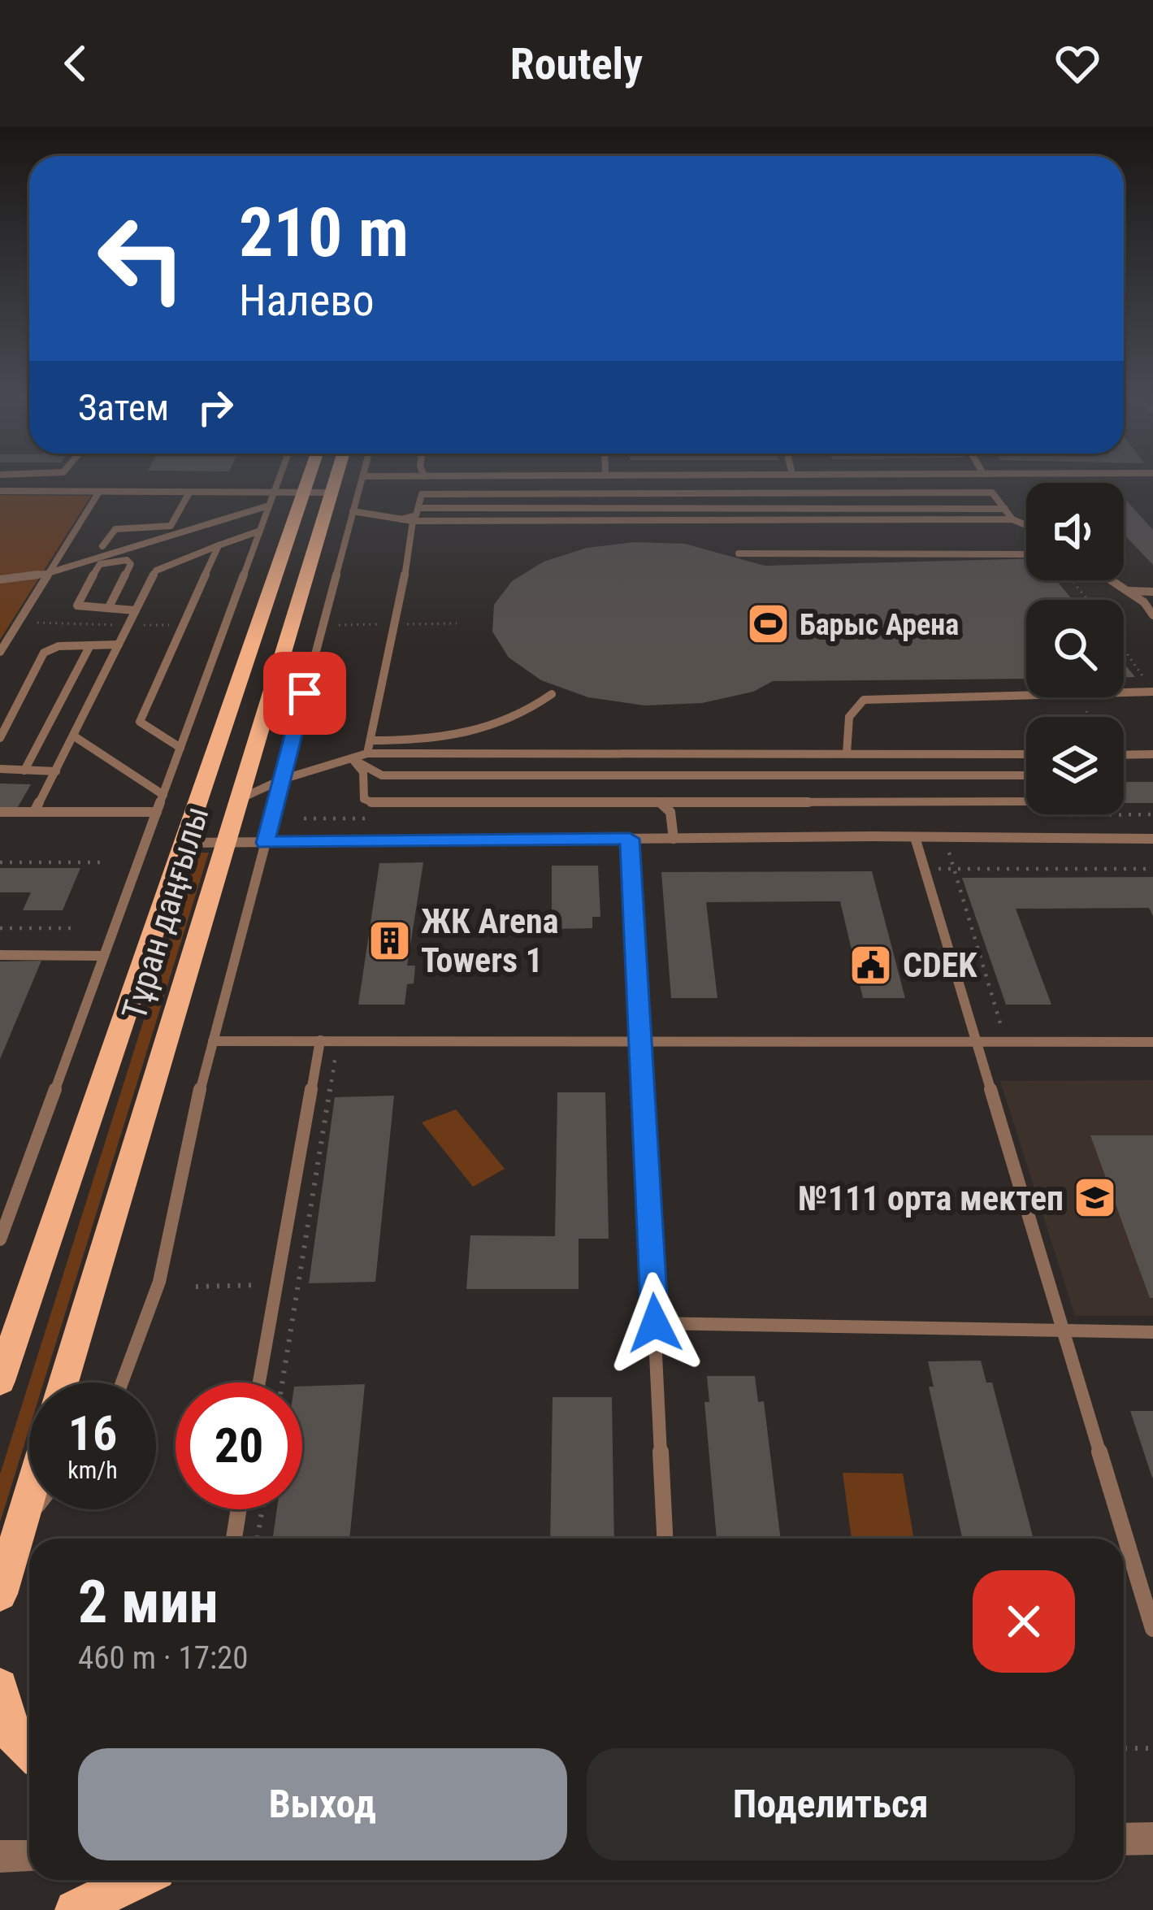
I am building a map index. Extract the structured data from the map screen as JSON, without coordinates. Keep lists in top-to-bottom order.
{
  "streets": {
    "main road": ["Тұран даңғылы"]
  },
  "places": {
    "sports": ["Барыс Арена"],
    "building": ["ЖК Arena Towers 1"],
    "public building": ["CDEK"],
    "school or university": ["№111 орта мектеп"]
  },
  "page": {
    "header": "Routely",
    "turn": ["210 m", "Налево"],
    "then": "Затем",
    "speed": "16 km/h",
    "limit": "20",
    "heading": ["2 мин", "460 m · 17:20"],
    "buttons": ["Выход", "Поделиться"]
  }
}
